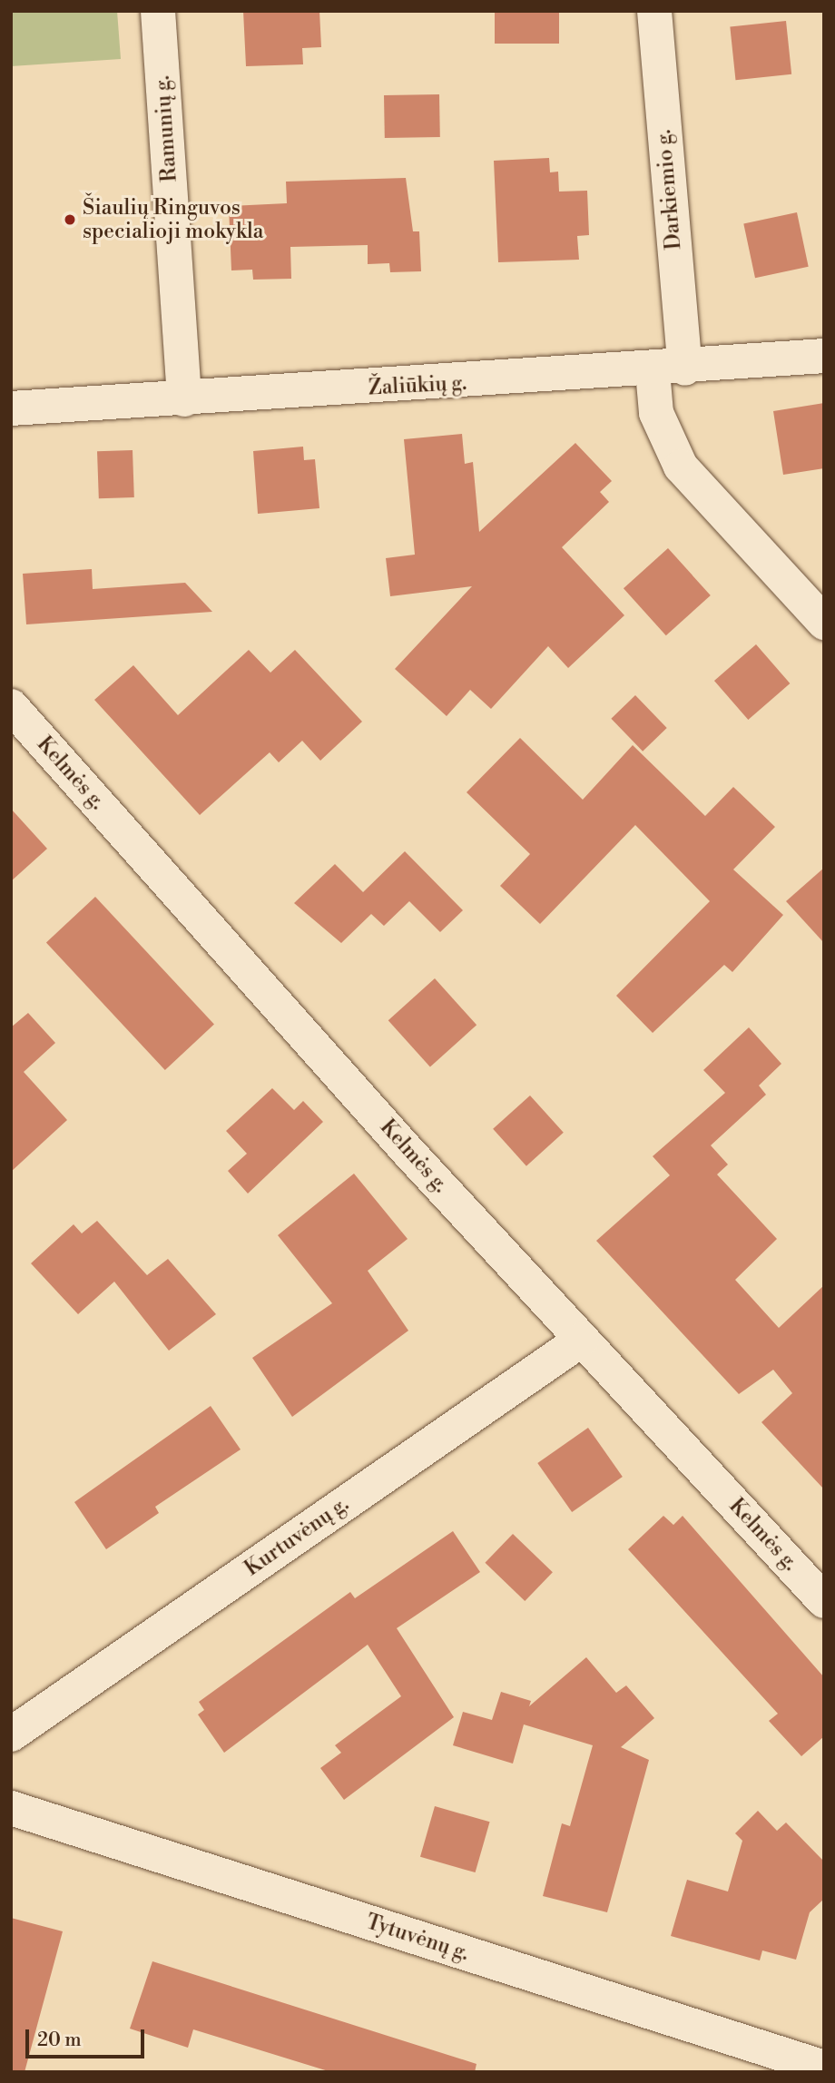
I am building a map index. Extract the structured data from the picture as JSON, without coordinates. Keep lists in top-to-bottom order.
{
  "streets": {
    "street": [
      "Ramunių g.",
      "Darkiemio g.",
      "Žaliūkių g.",
      "Kelmės g.",
      "Kurtuvėnų g.",
      "Tytuvėnų g."
    ]
  },
  "crossings": [
    ["Ramunių g.", "Žaliūkių g."],
    ["Darkiemio g.", "Žaliūkių g."],
    ["Kelmės g.", "Kurtuvėnų g."]
  ],
  "places": ["Šiaulių Ringuvos specialioji mokykla"],
  "scale_bar": "20 m"
}
